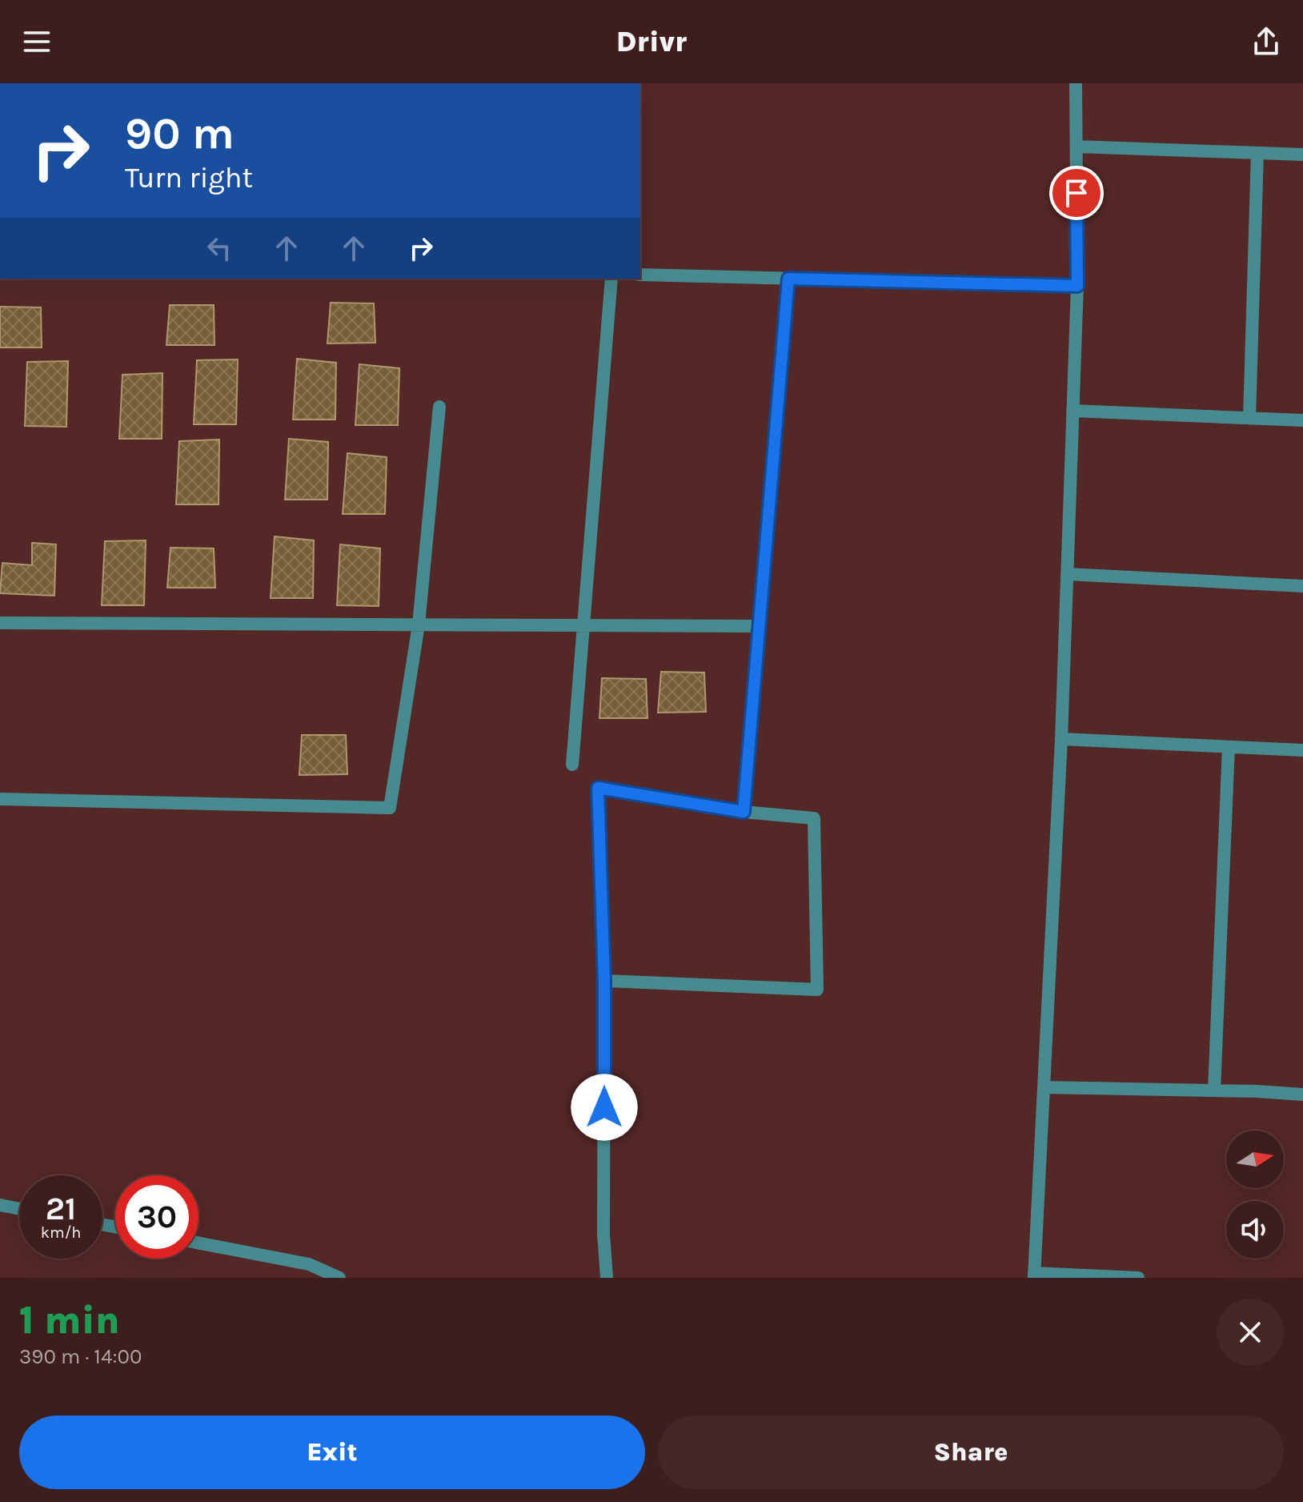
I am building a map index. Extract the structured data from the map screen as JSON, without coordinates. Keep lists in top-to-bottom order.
{
  "north": "right",
  "page": {
    "header": "Drivr",
    "turn": ["90 m", "Turn right"],
    "speed": "21 km/h",
    "limit": "30",
    "heading": ["1 min", "390 m · 14:00"],
    "buttons": ["Exit", "Share"]
  }
}
